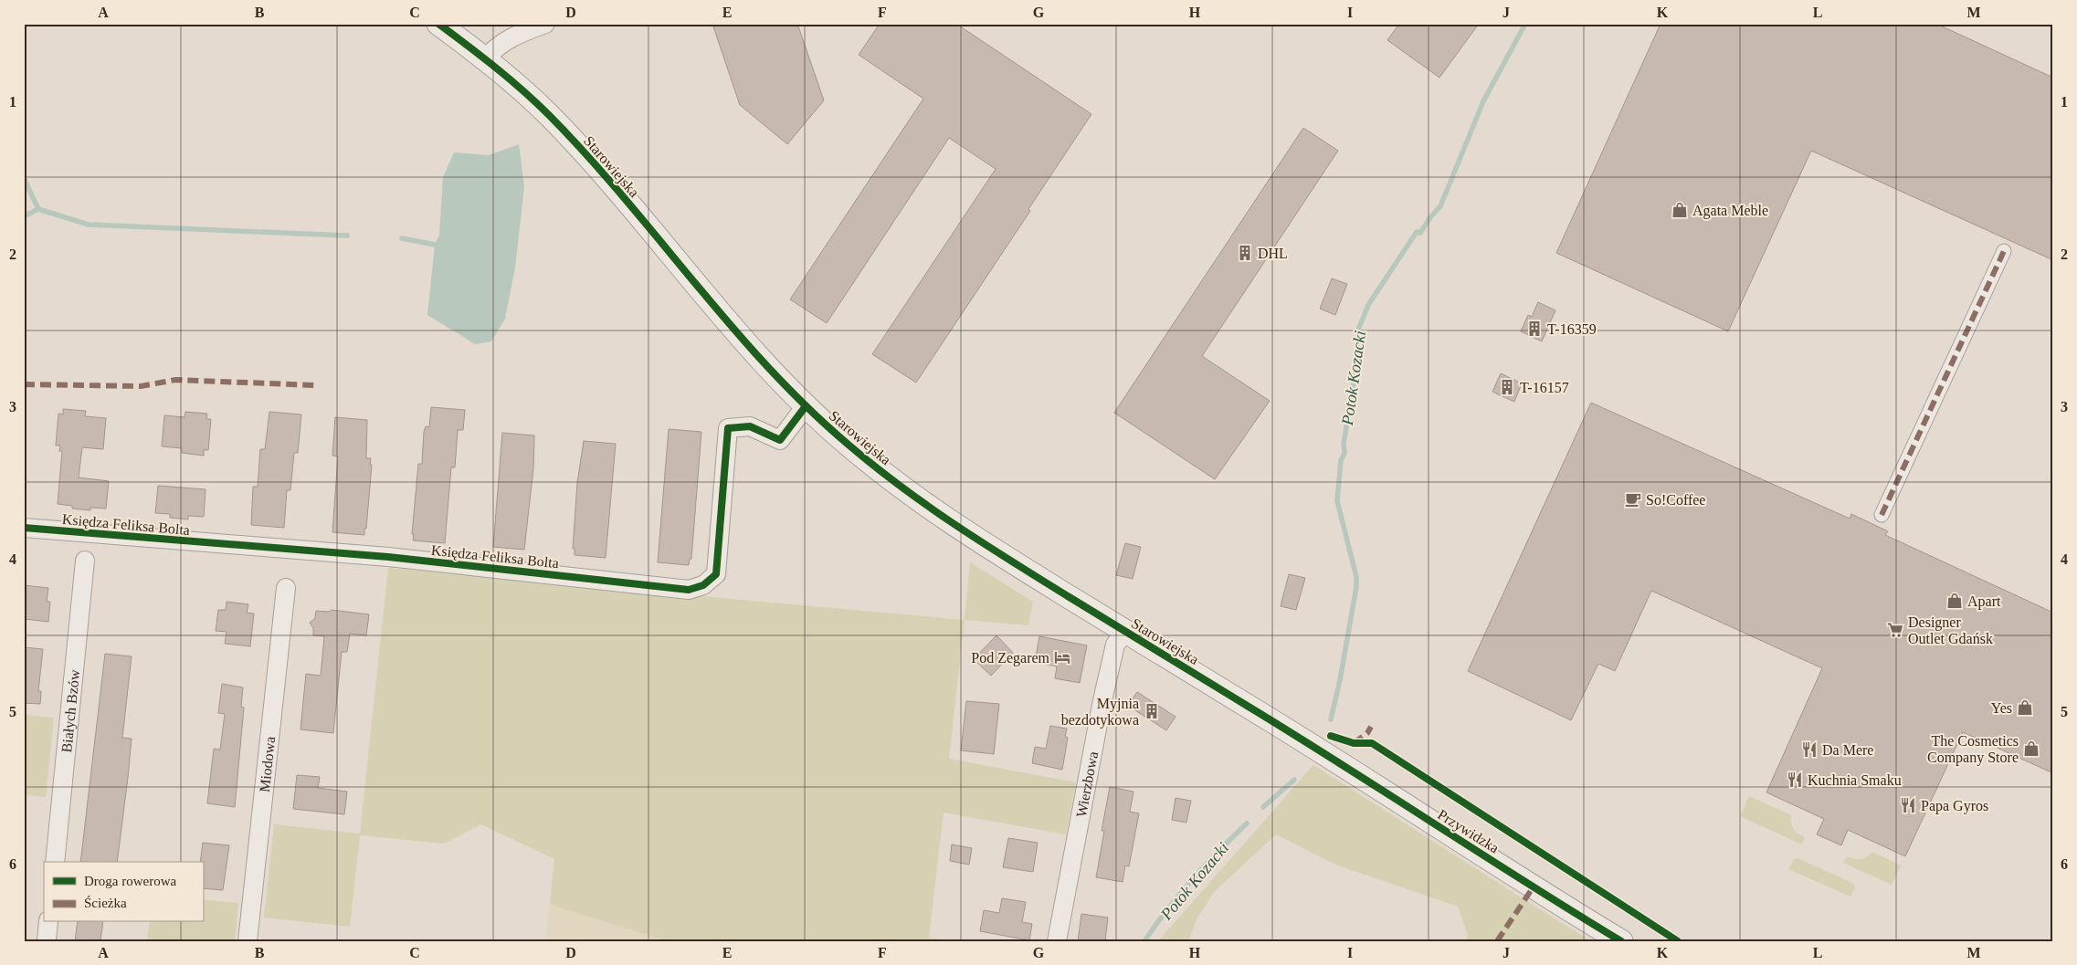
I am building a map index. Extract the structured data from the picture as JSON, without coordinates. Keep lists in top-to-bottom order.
{
  "streets": {
    "street": [
      "Starowiejska",
      "Księdza Feliksa Bolta",
      "Białych Bzów",
      "Miodowa",
      "Wierzbowa",
      "Przywidzka"
    ]
  },
  "crossings": [
    ["Starowiejska", "Księdza Feliksa Bolta"],
    ["Starowiejska", "Wierzbowa"],
    ["Starowiejska", "Przywidzka"]
  ],
  "water": ["Potok Kozacki"],
  "places": {
    "shop": [
      "Agata Meble",
      "Apart",
      "Yes",
      "The Cosmetics Company Store"
    ],
    "building": [
      "DHL",
      "T-16359",
      "T-16157",
      "Myjnia bezdotykowa"
    ],
    "cafe": ["So!Coffee"],
    "supermarket": ["Designer Outlet Gdańsk"],
    "hotel": ["Pod Zegarem"],
    "restaurant": ["Da Mere", "Kuchnia Smaku", "Papa Gyros"]
  },
  "legend": ["Droga rowerowa", "Ścieżka"],
  "grid": {
    "columns": [
      "A",
      "B",
      "C",
      "D",
      "E",
      "F",
      "G",
      "H",
      "I",
      "J",
      "K",
      "L",
      "M"
    ],
    "rows": [
      "1",
      "2",
      "3",
      "4",
      "5",
      "6"
    ]
  }
}
